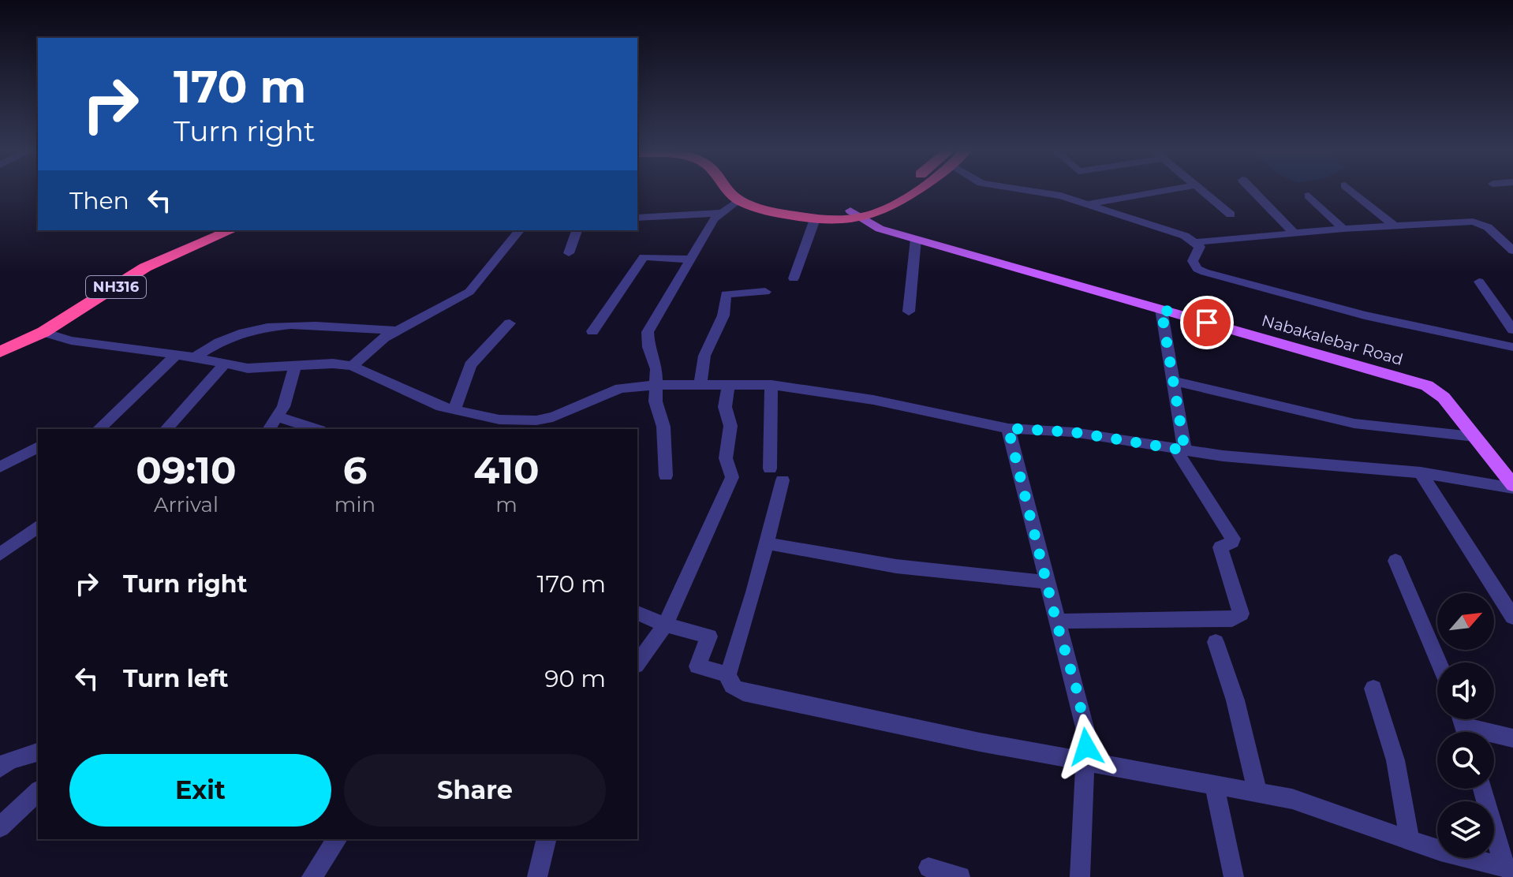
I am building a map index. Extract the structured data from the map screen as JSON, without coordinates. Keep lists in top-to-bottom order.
{
  "streets": {
    "highway": ["NH316"],
    "main road": ["Nabakalebar Road"]
  },
  "north": "top right",
  "page": {
    "turn": ["170 m", "Turn right"],
    "then": "Then",
    "eta": [
      "09:10",
      "Arrival",
      "6",
      "min",
      "410",
      "m"
    ],
    "list": [
      {
        "name": "Turn right",
        "value": "170 m"
      },
      {
        "name": "Turn left",
        "value": "90 m"
      }
    ],
    "buttons": ["Exit", "Share"]
  }
}
